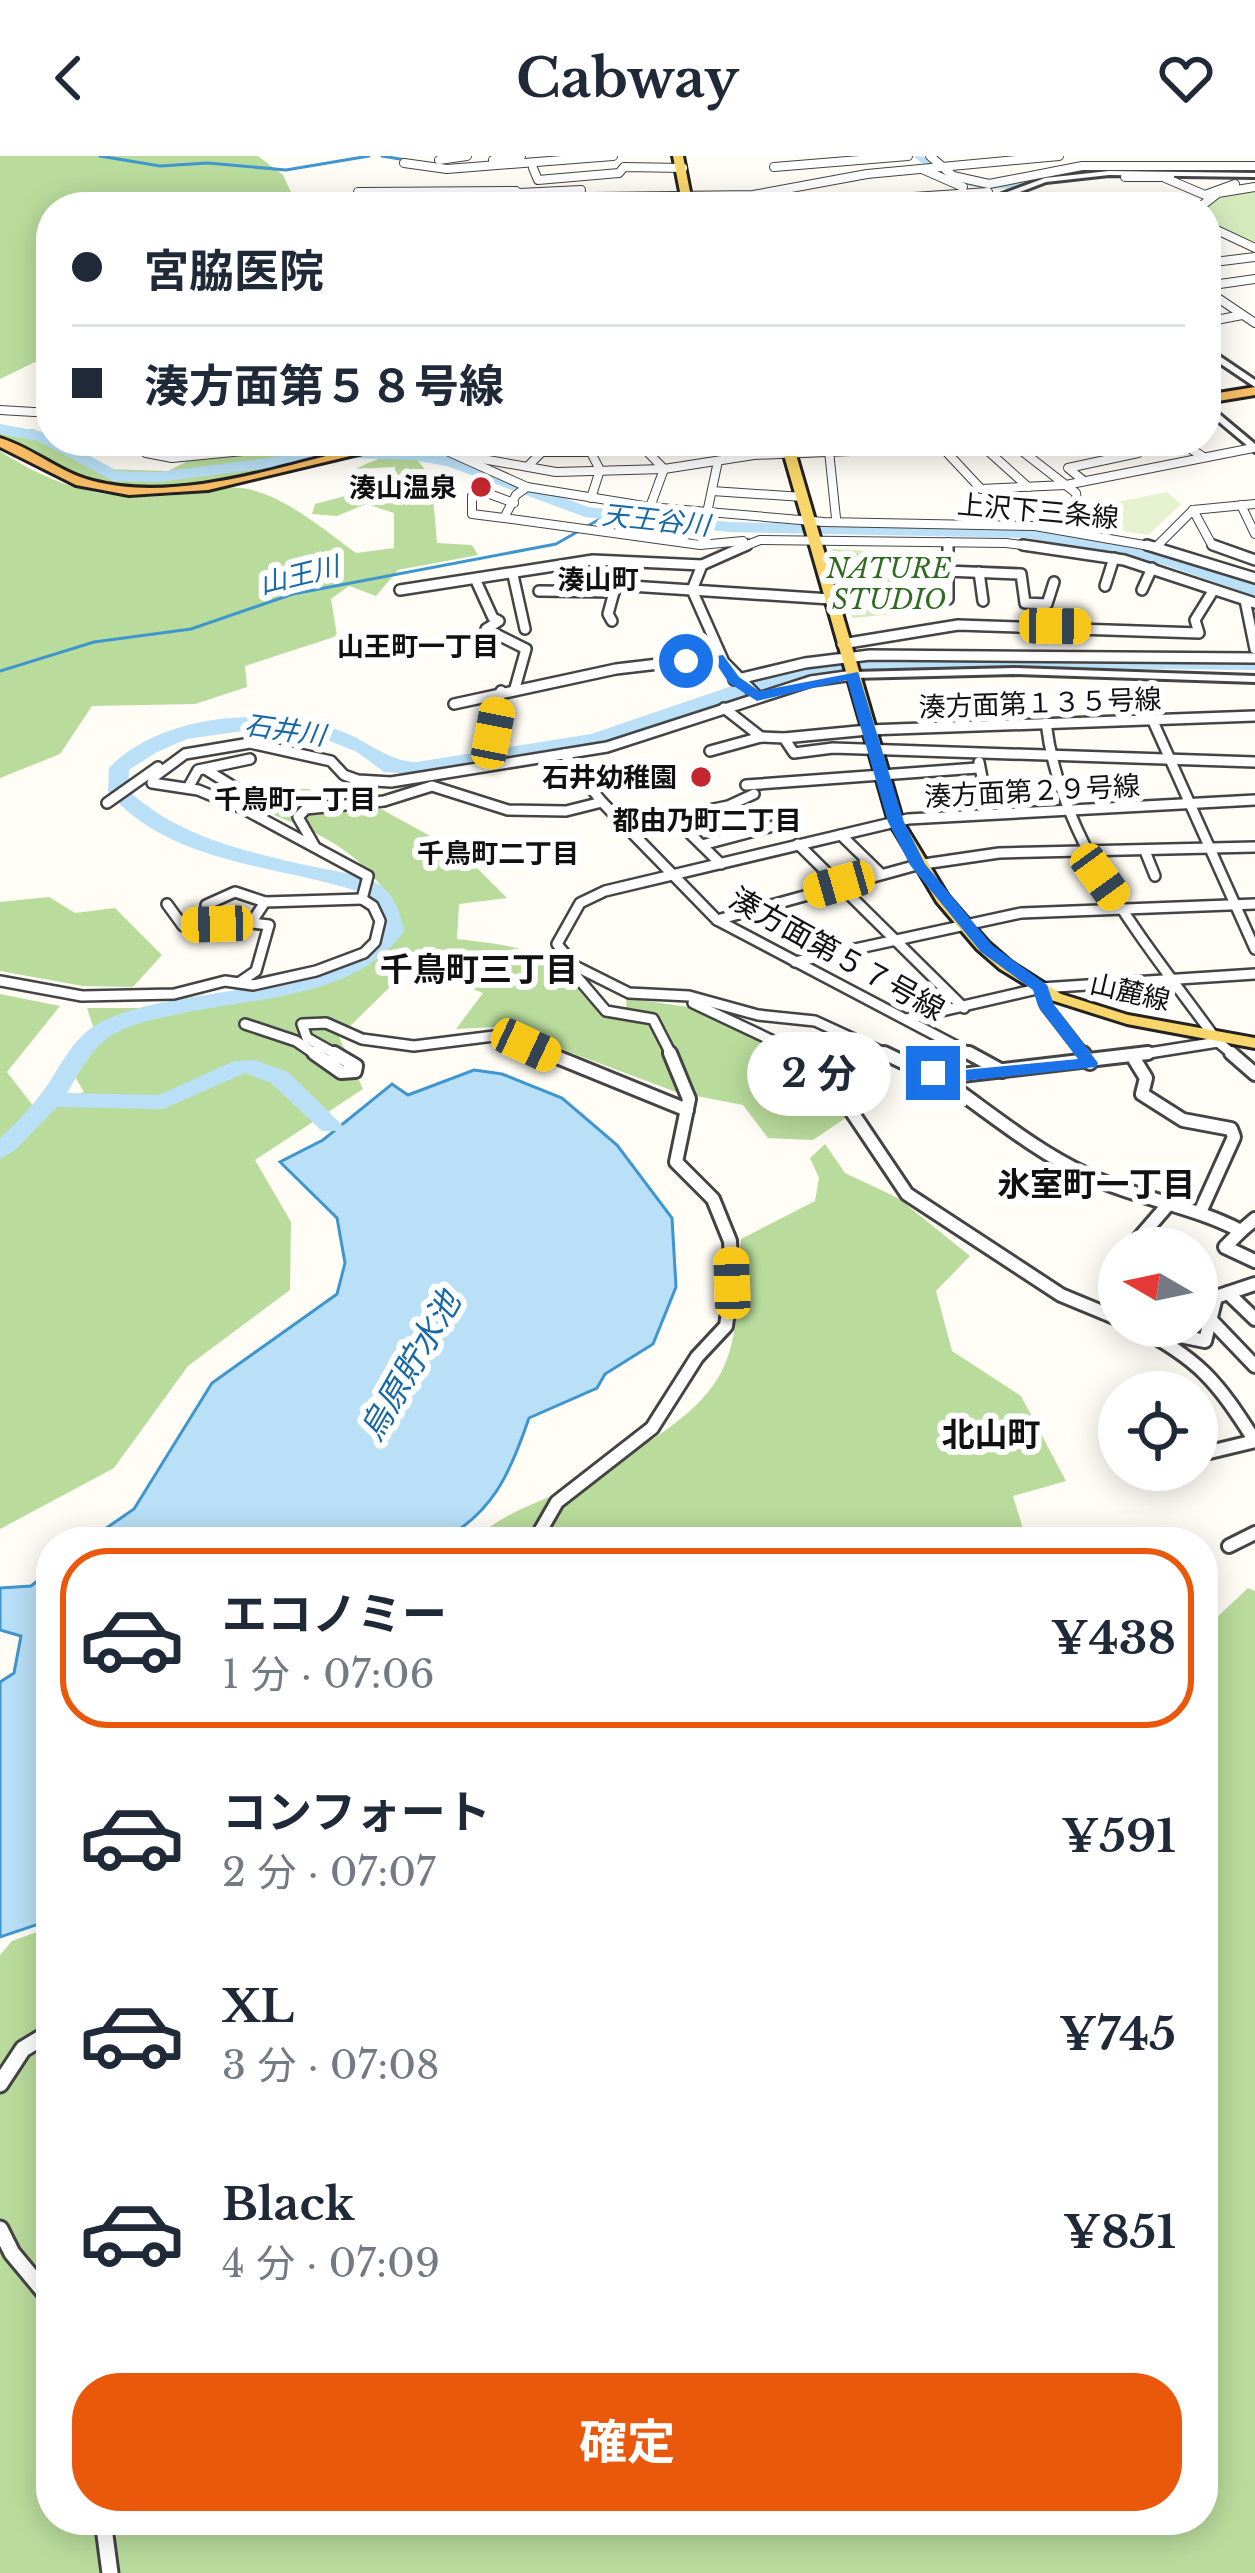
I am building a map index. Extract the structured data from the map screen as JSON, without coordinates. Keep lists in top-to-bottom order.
{
  "streets": {
    "main road": ["山麓線"],
    "street": [
      "上沢下三条線",
      "湊方面第１３５号線",
      "湊方面第２９号線",
      "湊方面第５７号線"
    ]
  },
  "crossings": [
    ["上沢下三条線", "山麓線"],
    ["湊方面第１３５号線", "山麓線"],
    ["湊方面第２９号線", "湊方面第５７号線"],
    ["湊方面第２９号線", "山麓線"]
  ],
  "districts": [
    "湊山町",
    "山王町一丁目",
    "千鳥町一丁目",
    "都由乃町二丁目",
    "千鳥町二丁目",
    "千鳥町三丁目",
    "氷室町一丁目",
    "北山町"
  ],
  "water": [
    "天王谷川",
    "山王川",
    "石井川",
    "烏原貯水池"
  ],
  "parks": ["NATURE STUDIO"],
  "places": ["湊山温泉", "石井幼稚園"],
  "north": "left",
  "page": {
    "header": "Cabway",
    "banner": ["宮脇医院", "湊方面第５８号線"],
    "bubble": "2 分",
    "list": [
      {
        "name": "エコノミー",
        "note": "1 分 · 07:06",
        "value": "¥438"
      },
      {
        "name": "コンフォート",
        "note": "2 分 · 07:07",
        "value": "¥591"
      },
      {
        "name": "XL",
        "note": "3 分 · 07:08",
        "value": "¥745"
      },
      {
        "name": "Black",
        "note": "4 分 · 07:09",
        "value": "¥851"
      }
    ],
    "buttons": "確定"
  }
}
